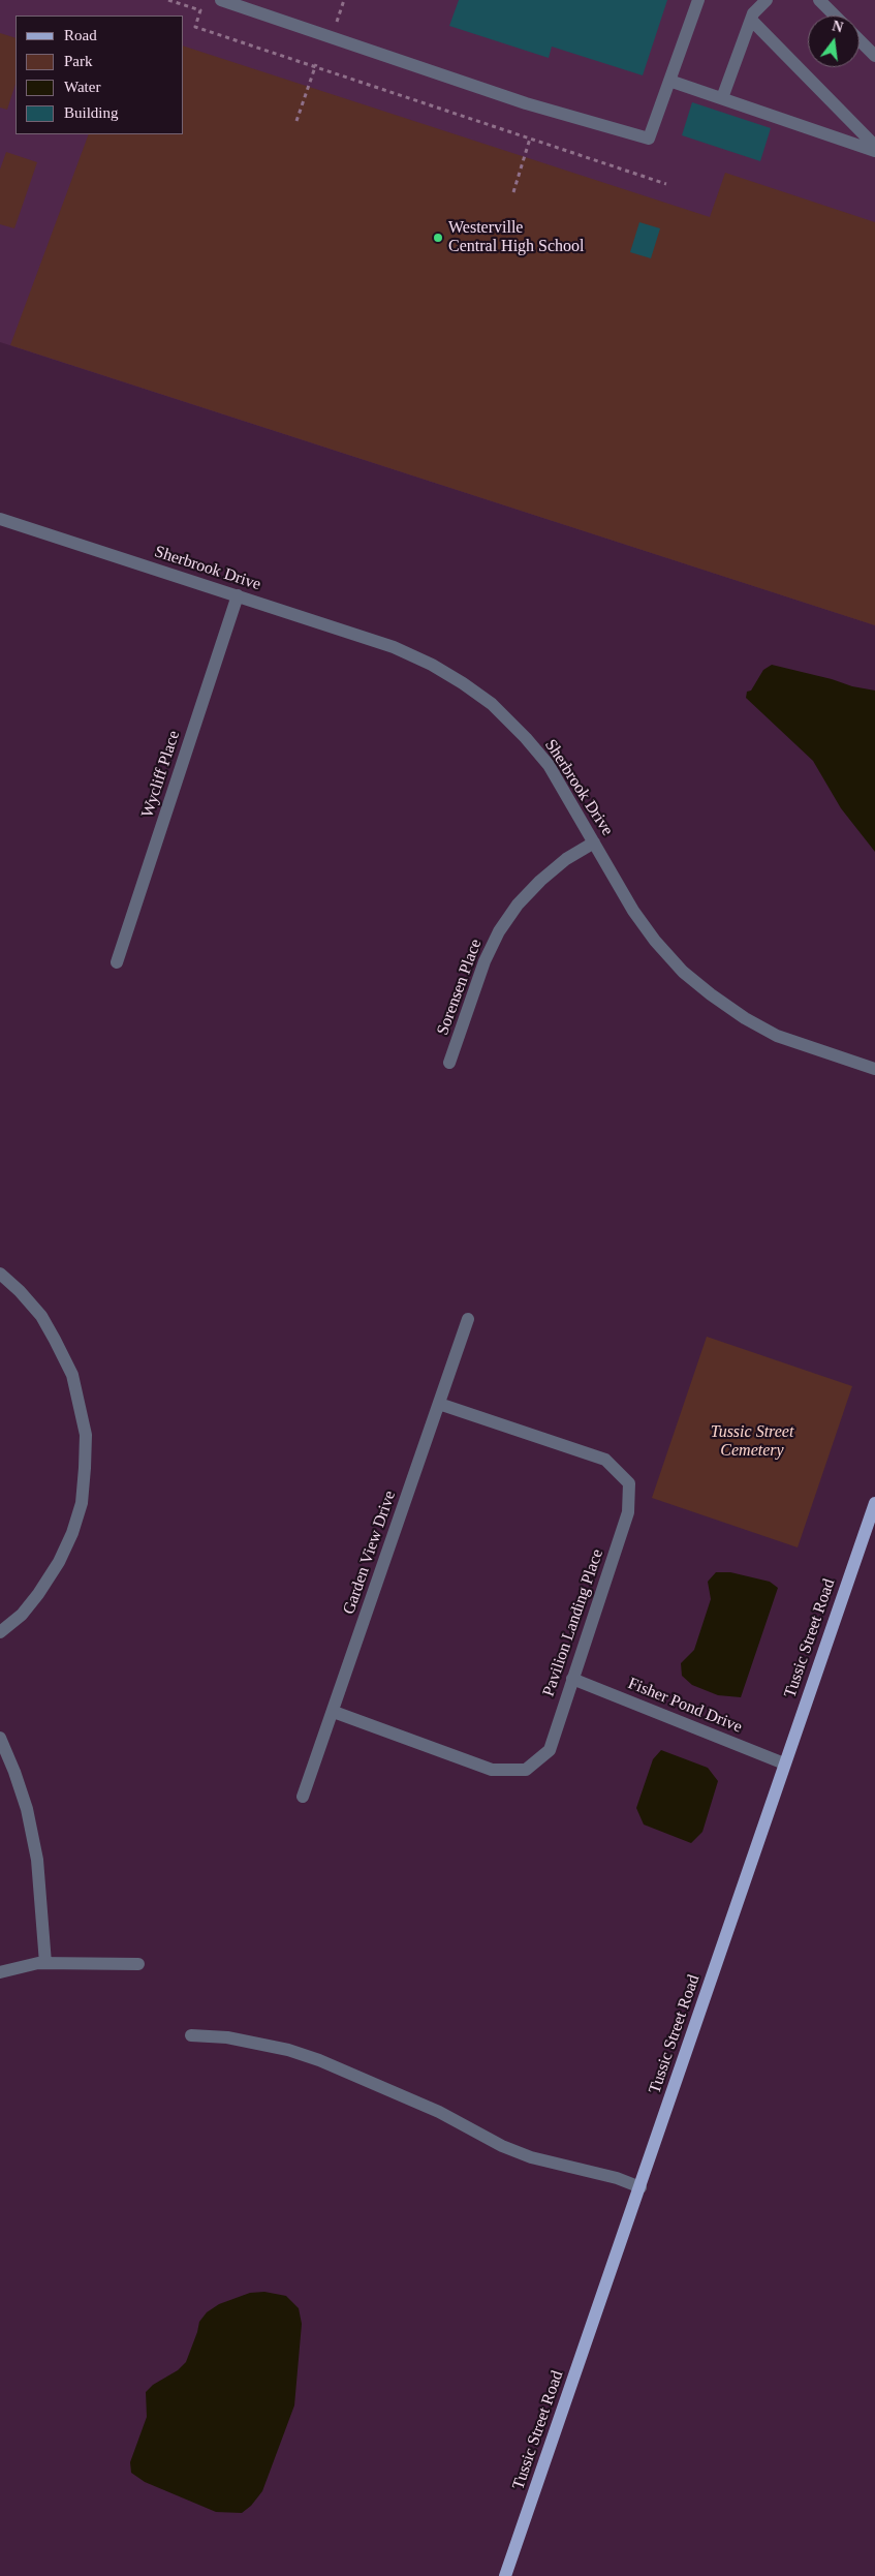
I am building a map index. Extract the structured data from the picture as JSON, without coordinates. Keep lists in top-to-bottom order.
{
  "streets": {
    "main road": ["Tussic Street Road"],
    "street": [
      "Sherbrook Drive",
      "Wycliff Place",
      "Sorensen Place",
      "Garden View Drive",
      "Pavilion Landing Place",
      "Fisher Pond Drive"
    ]
  },
  "crossings": [
    ["Sherbrook Drive", "Wycliff Place"],
    ["Sherbrook Drive", "Sorensen Place"],
    ["Garden View Drive", "Pavilion Landing Place"],
    ["Pavilion Landing Place", "Fisher Pond Drive"],
    ["Tussic Street Road", "Fisher Pond Drive"]
  ],
  "parks": ["Tussic Street Cemetery"],
  "places": ["Westerville Central High School"],
  "legend": [
    "Road",
    "Park",
    "Water",
    "Building"
  ],
  "north": "top"
}
